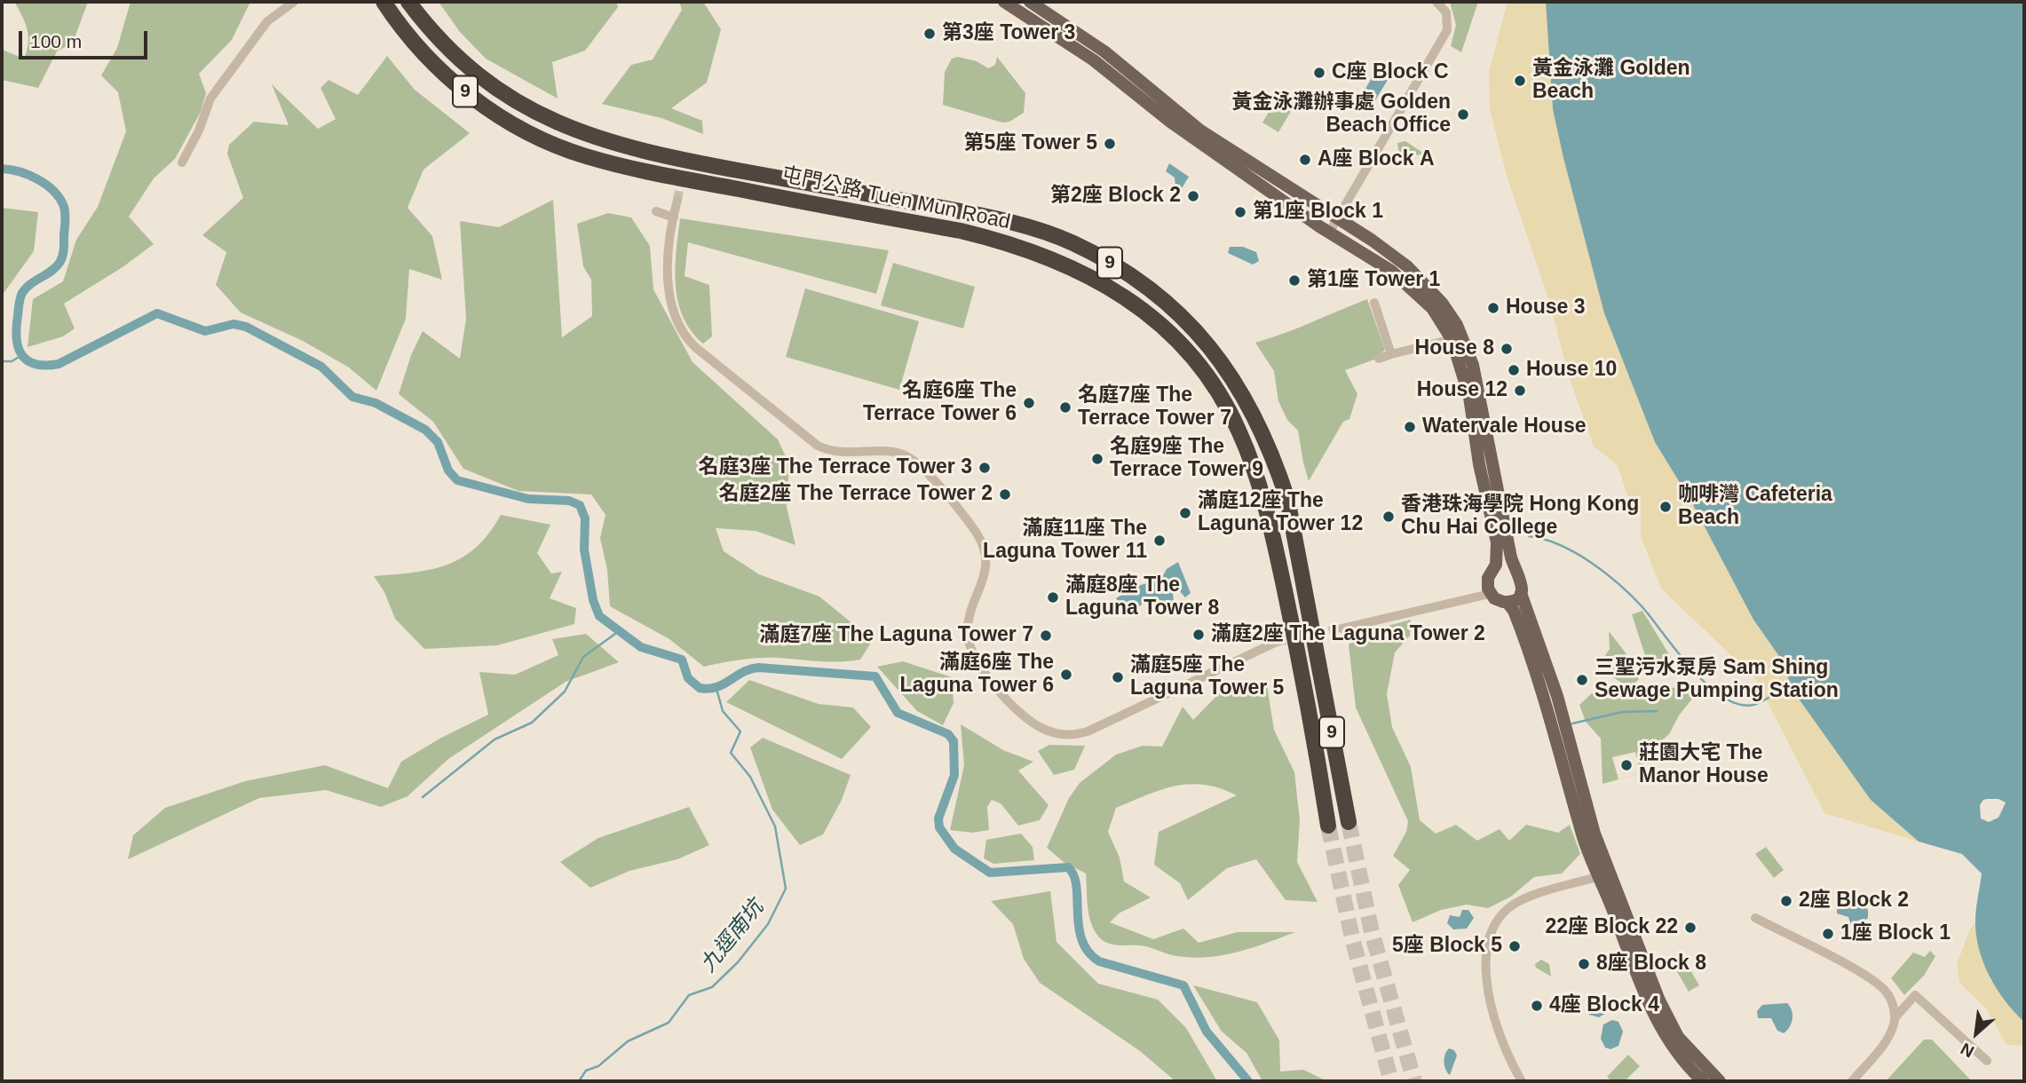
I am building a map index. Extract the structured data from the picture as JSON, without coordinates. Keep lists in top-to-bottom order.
{
  "streets": {
    "highway": ["9", "屯門公路 Tuen Mun Road"]
  },
  "water": ["九逕南坑"],
  "places": [
    "第3座 Tower 3",
    "C座 Block C",
    "黃金泳灘 Golden Beach",
    "黃金泳灘辦事處 Golden Beach Office",
    "第5座 Tower 5",
    "A座 Block A",
    "第2座 Block 2",
    "第1座 Block 1",
    "第1座 Tower 1",
    "House 3",
    "House 8",
    "House 10",
    "House 12",
    "名庭6座 The Terrace Tower 6",
    "名庭7座 The Terrace Tower 7",
    "Watervale House",
    "名庭9座 The Terrace Tower 9",
    "名庭3座 The Terrace Tower 3",
    "名庭2座 The Terrace Tower 2",
    "咖啡灣 Cafeteria Beach",
    "滿庭12座 The Laguna Tower 12",
    "香港珠海學院 Hong Kong Chu Hai College",
    "滿庭11座 The Laguna Tower 11",
    "滿庭8座 The Laguna Tower 8",
    "滿庭2座 The Laguna Tower 2",
    "滿庭7座 The Laguna Tower 7",
    "滿庭6座 The Laguna Tower 6",
    "滿庭5座 The Laguna Tower 5",
    "三聖污水泵房 Sam Shing Sewage Pumping Station",
    "莊園大宅 The Manor House",
    "2座 Block 2",
    "22座 Block 22",
    "1座 Block 1",
    "5座 Block 5",
    "8座 Block 8",
    "4座 Block 4"
  ],
  "scale_bar": "100 m",
  "north": "bottom left"
}
